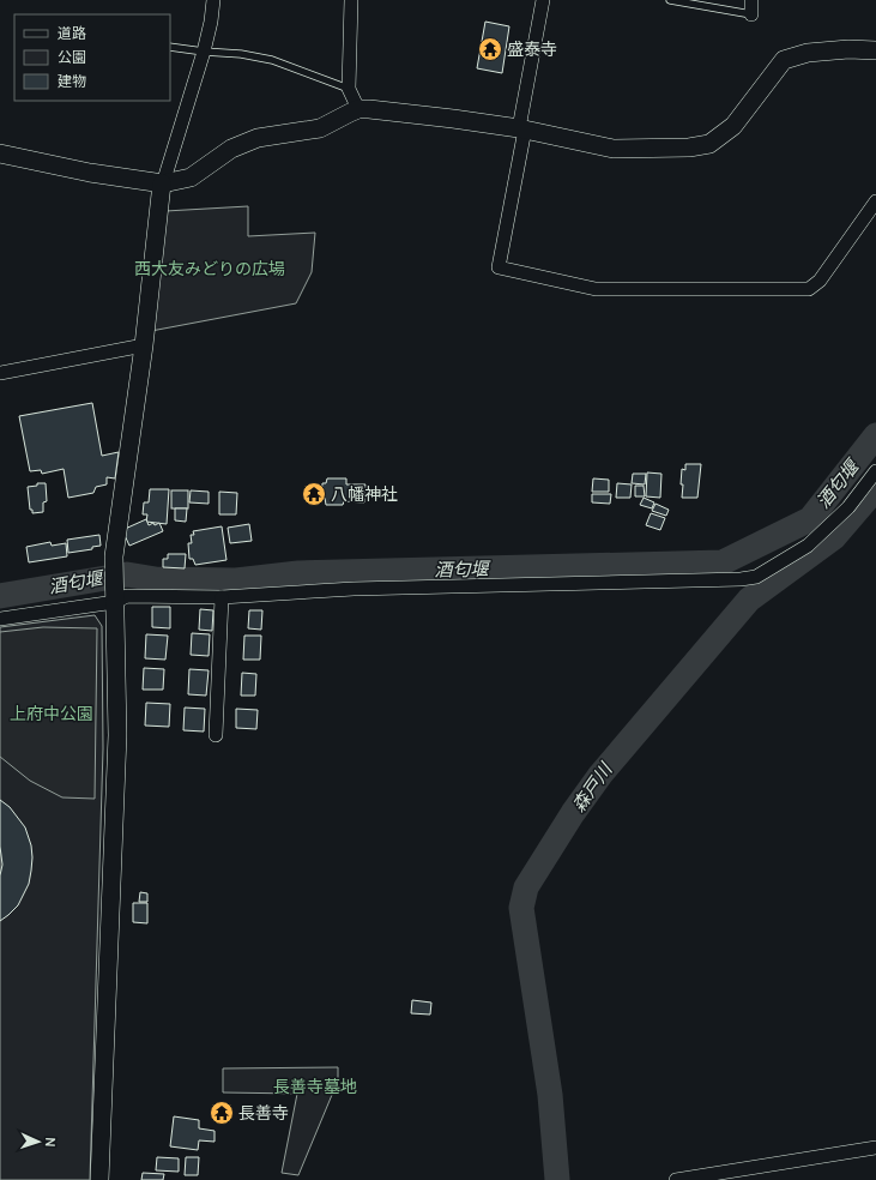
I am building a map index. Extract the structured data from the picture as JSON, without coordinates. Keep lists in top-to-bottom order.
{
  "water": ["酒匂堰", "森戸川"],
  "parks": ["西大友みどりの広場", "上府中公園", "長善寺墓地"],
  "places": {
    "temple": ["盛泰寺", "八幡神社", "長善寺"]
  },
  "legend": ["道路", "公園", "建物"],
  "north": "right"
}
